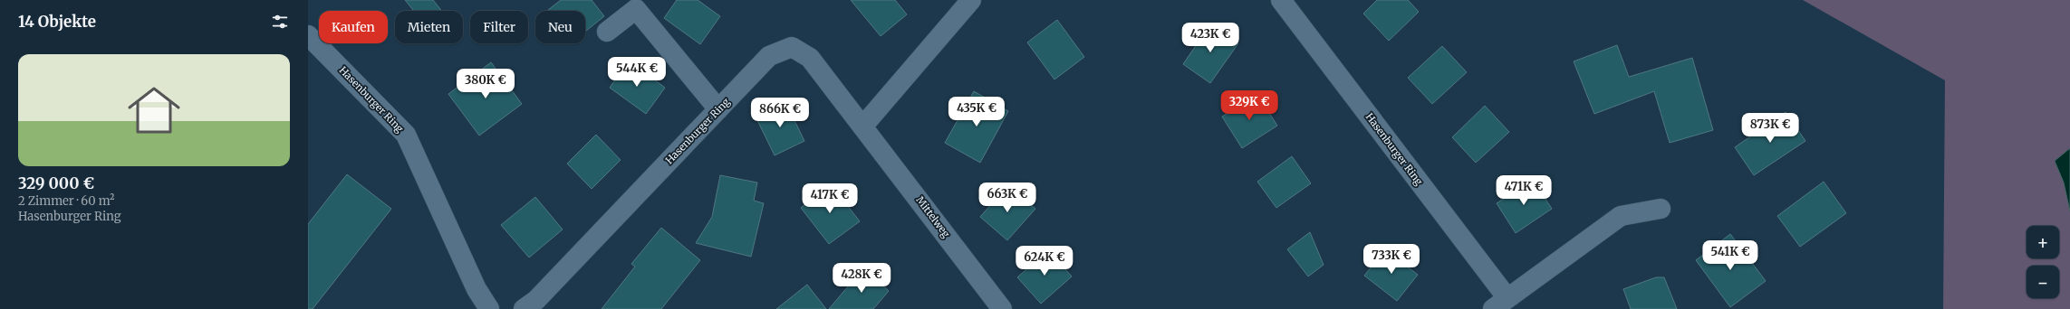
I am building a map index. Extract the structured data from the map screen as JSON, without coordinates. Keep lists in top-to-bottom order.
{
  "streets": {
    "street": ["Hasenburger Ring", "Mittelweg"]
  },
  "crossings": [
    ["Hasenburger Ring", "Mittelweg"]
  ],
  "page": {
    "heading": "14 Objekte",
    "chip": [
      "Kaufen",
      "Mieten",
      "Filter",
      "Neu"
    ],
    "price": [
      "423K €",
      "544K €",
      "380K €",
      "329K €",
      "435K €",
      "866K €",
      "873K €",
      "471K €",
      "663K €",
      "417K €",
      "541K €",
      "733K €",
      "624K €",
      "428K €"
    ],
    "list": [
      {
        "name": "329 000 €",
        "note": "2 Zimmer · 60 m² · Hasenburger Ring"
      }
    ],
    "map_buttons": ["+", "−"]
  }
}
